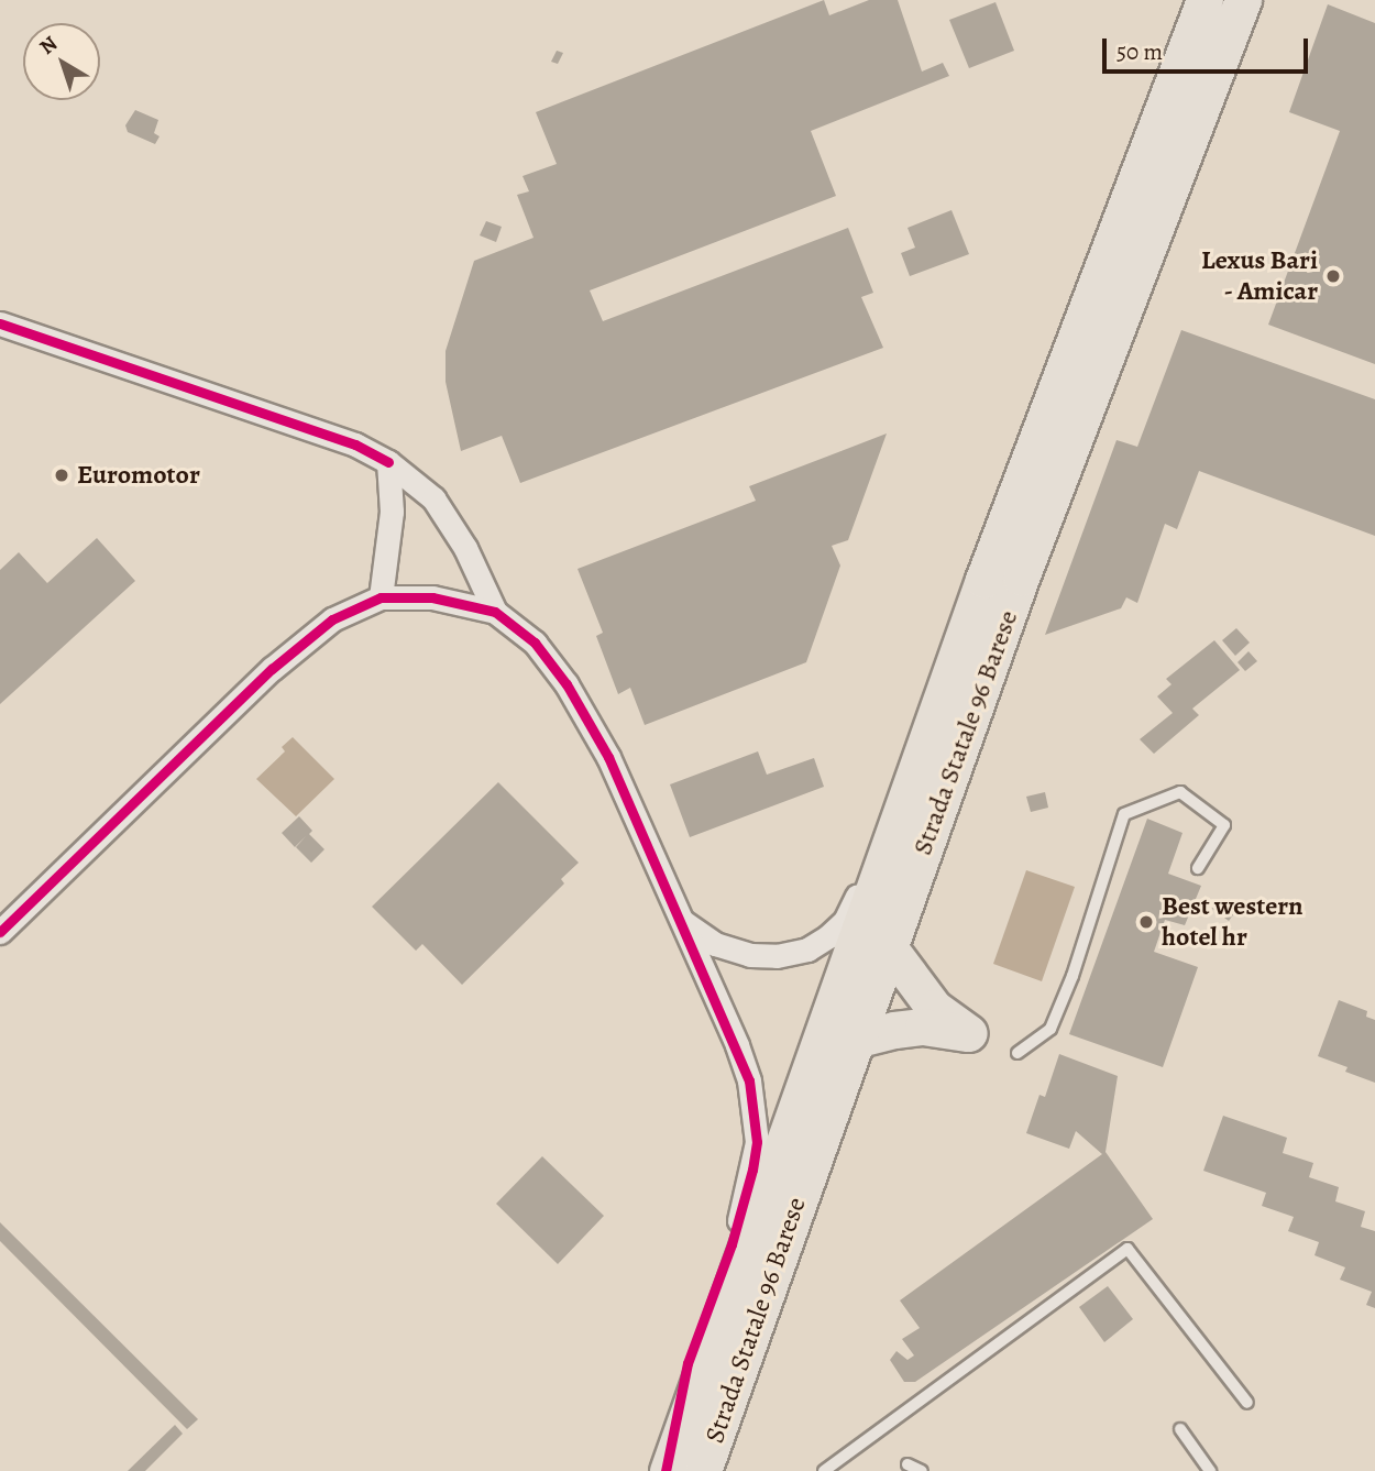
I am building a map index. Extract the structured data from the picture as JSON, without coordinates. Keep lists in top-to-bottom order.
{
  "streets": {
    "main road": ["Strada Statale 96 Barese"]
  },
  "places": ["Lexus Bari - Amicar", "Euromotor", "Best western hotel hr"],
  "scale_bar": "50 m",
  "north": "top left"
}
